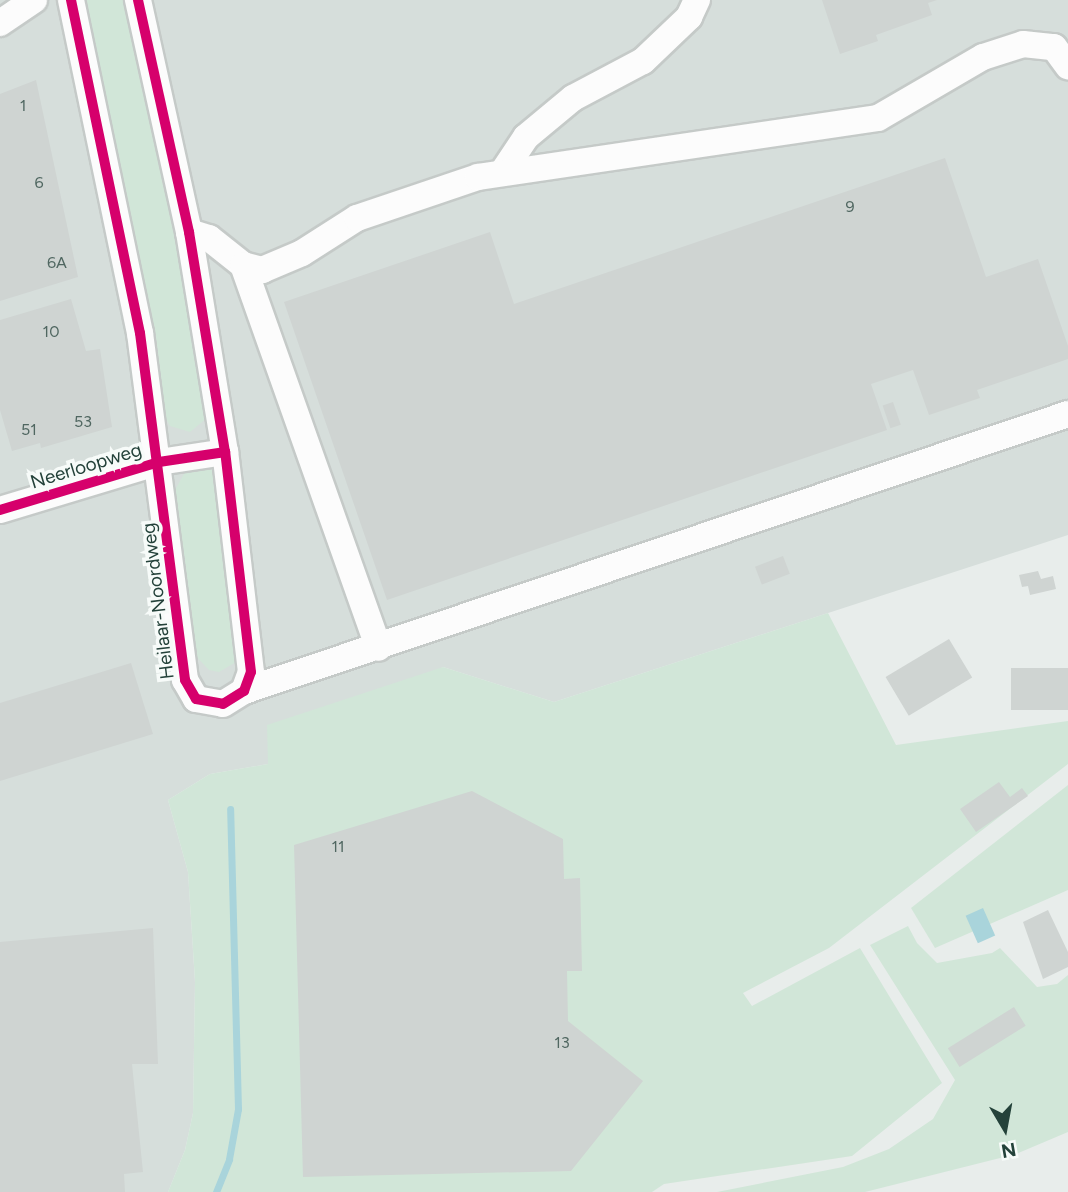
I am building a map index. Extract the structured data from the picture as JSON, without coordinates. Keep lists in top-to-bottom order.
{
  "streets": {
    "street": ["Neerloopweg", "Heilaar-Noordweg"]
  },
  "crossings": [
    ["Neerloopweg", "Heilaar-Noordweg"]
  ],
  "house_numbers": [
    "1",
    "6",
    "9",
    "6A",
    "10",
    "53",
    "51",
    "11",
    "13"
  ],
  "north": "bottom"
}
